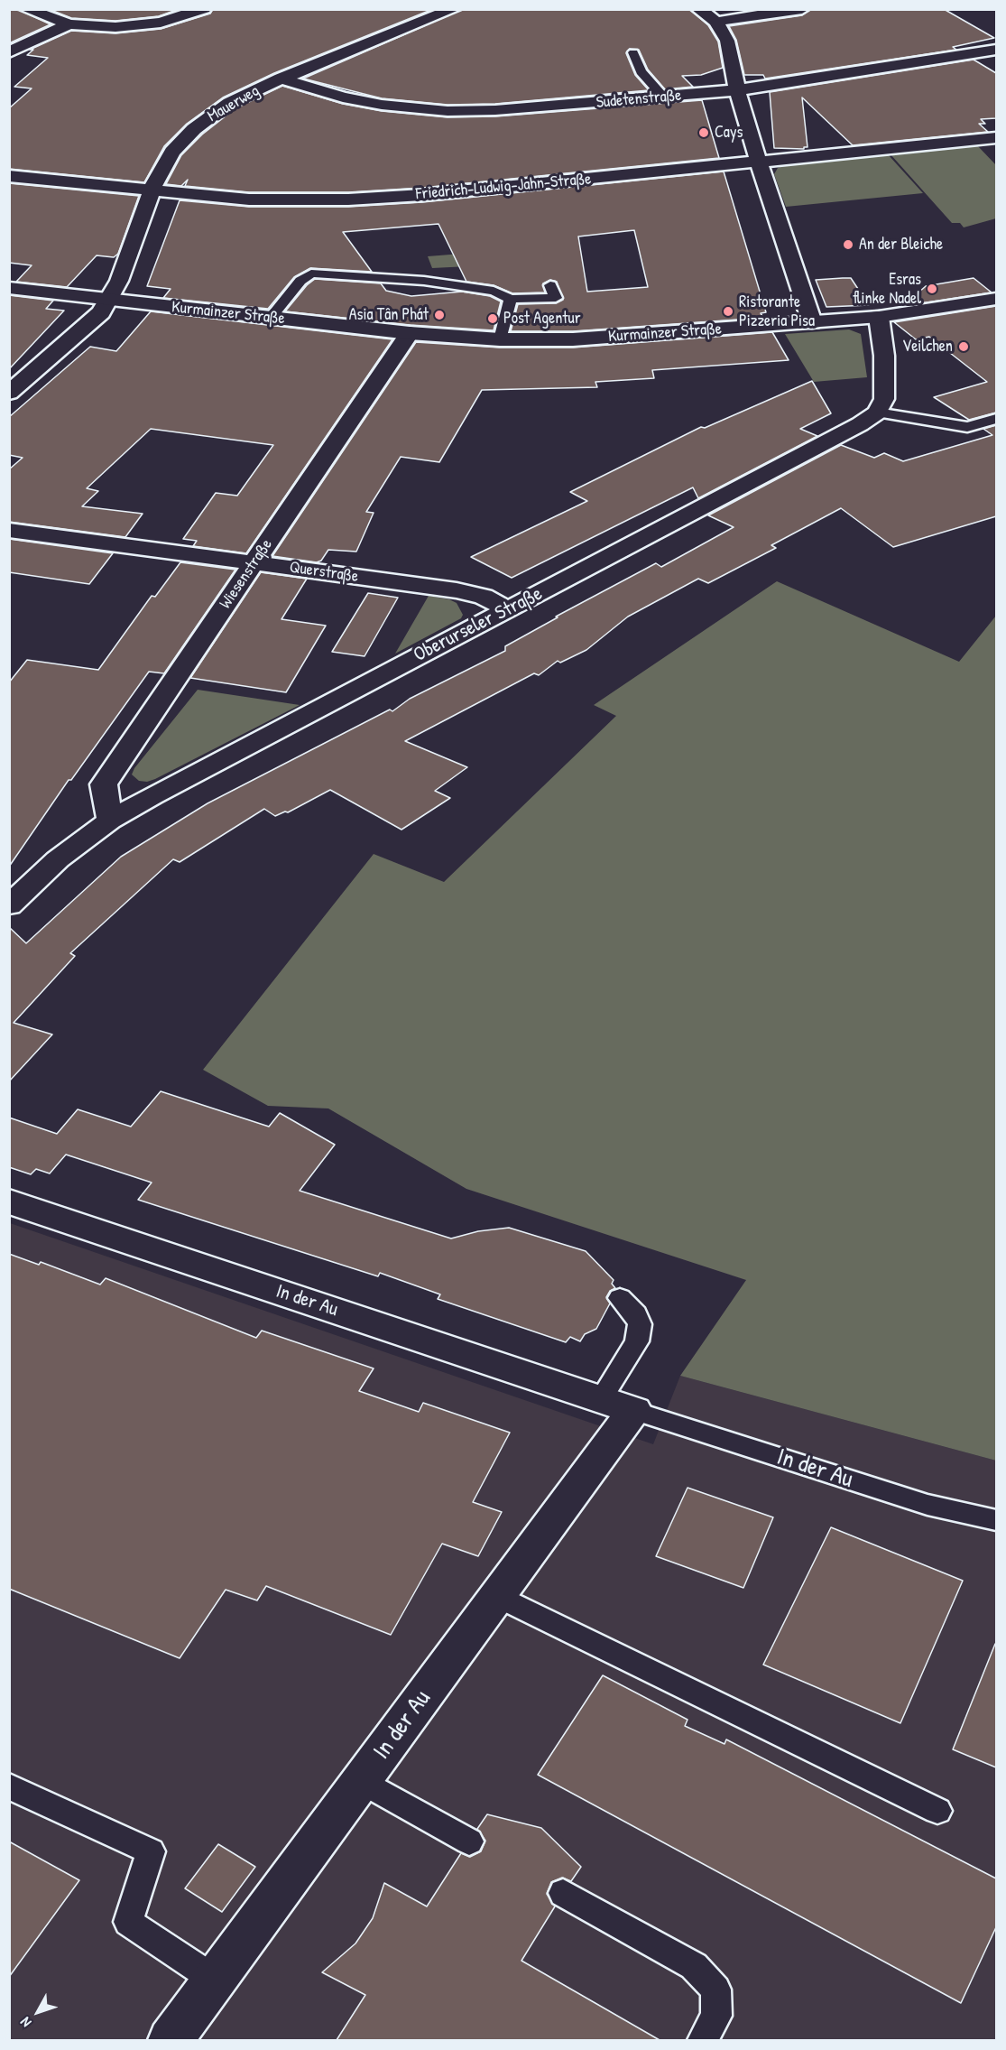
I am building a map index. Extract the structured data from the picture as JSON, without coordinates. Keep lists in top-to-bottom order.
{
  "streets": {
    "street": [
      "Sudetenstraße",
      "Mauerweg",
      "Friedrich-Ludwig-Jahn-Straße",
      "Kurmainzer Straße",
      "Querstraße",
      "Wiesenstraße",
      "Oberurseler Straße",
      "In der Au"
    ]
  },
  "crossings": [
    ["Sudetenstraße", "Mauerweg"],
    ["Mauerweg", "Friedrich-Ludwig-Jahn-Straße"],
    ["Mauerweg", "Kurmainzer Straße"],
    ["Kurmainzer Straße", "Wiesenstraße"],
    ["Querstraße", "Wiesenstraße"],
    ["Querstraße", "Oberurseler Straße"],
    ["Wiesenstraße", "Oberurseler Straße"]
  ],
  "places": [
    "Cays",
    "An der Bleiche",
    "Esras flinke Nadel",
    "Ristorante Pizzeria Pisa",
    "Asia Tân Phát",
    "Post Agentur",
    "Veilchen"
  ],
  "north": "bottom left"
}
